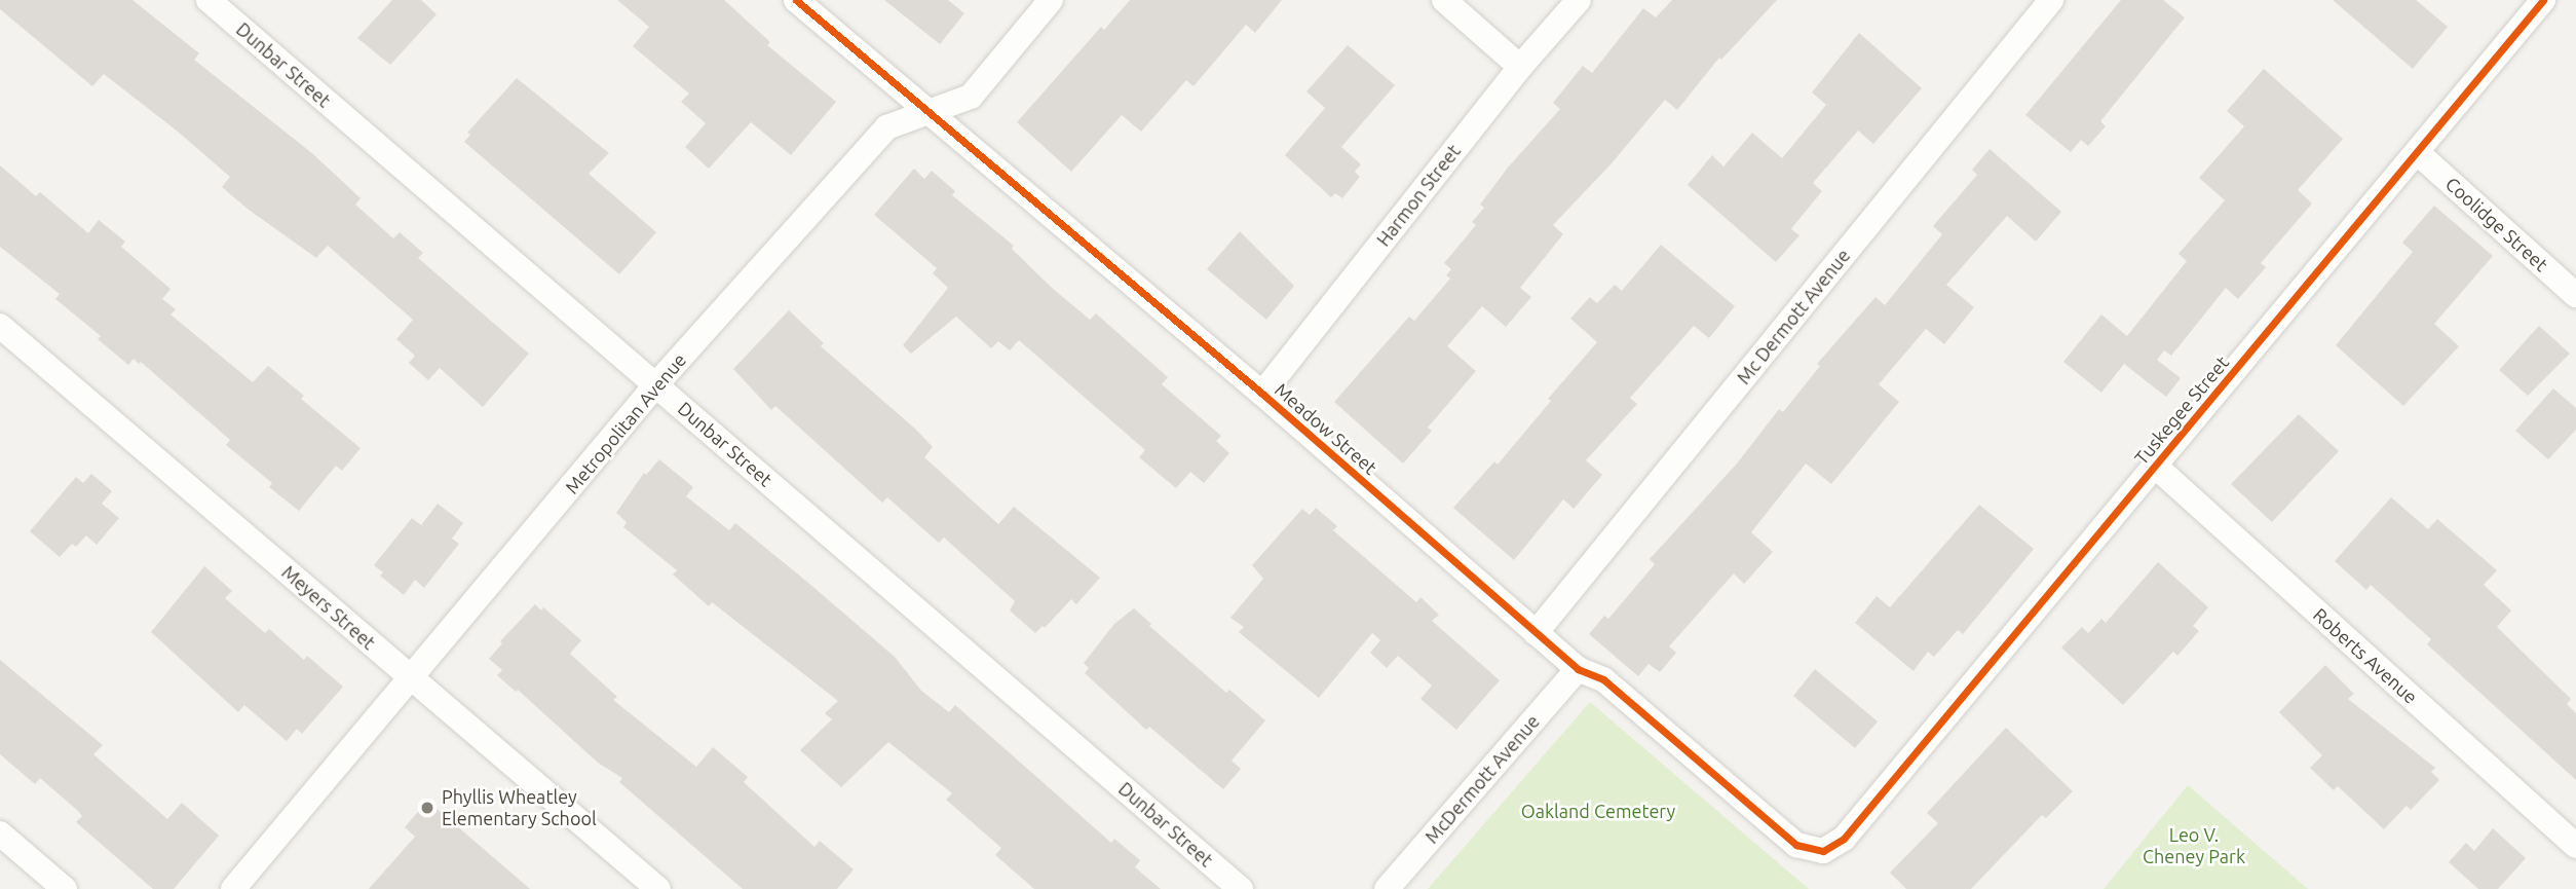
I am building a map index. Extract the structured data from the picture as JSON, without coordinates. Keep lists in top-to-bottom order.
{
  "streets": {
    "street": [
      "Dunbar Street",
      "Harmon Street",
      "Coolidge Street",
      "Mc Dermott Avenue",
      "Tuskegee Street",
      "Metropolitan Avenue",
      "Meadow Street",
      "Meyers Street",
      "Roberts Avenue",
      "McDermott Avenue"
    ]
  },
  "crossings": [
    ["Dunbar Street", "Metropolitan Avenue"],
    ["Harmon Street", "Meadow Street"],
    ["Coolidge Street", "Tuskegee Street"],
    ["Mc Dermott Avenue", "Meadow Street"],
    ["Tuskegee Street", "Meadow Street"],
    ["Tuskegee Street", "Roberts Avenue"],
    ["Metropolitan Avenue", "Meadow Street"],
    ["Metropolitan Avenue", "Meyers Street"],
    ["Meadow Street", "McDermott Avenue"]
  ],
  "parks": ["Oakland Cemetery", "Leo V. Cheney Park"],
  "places": ["Phyllis Wheatley Elementary School"]
}
